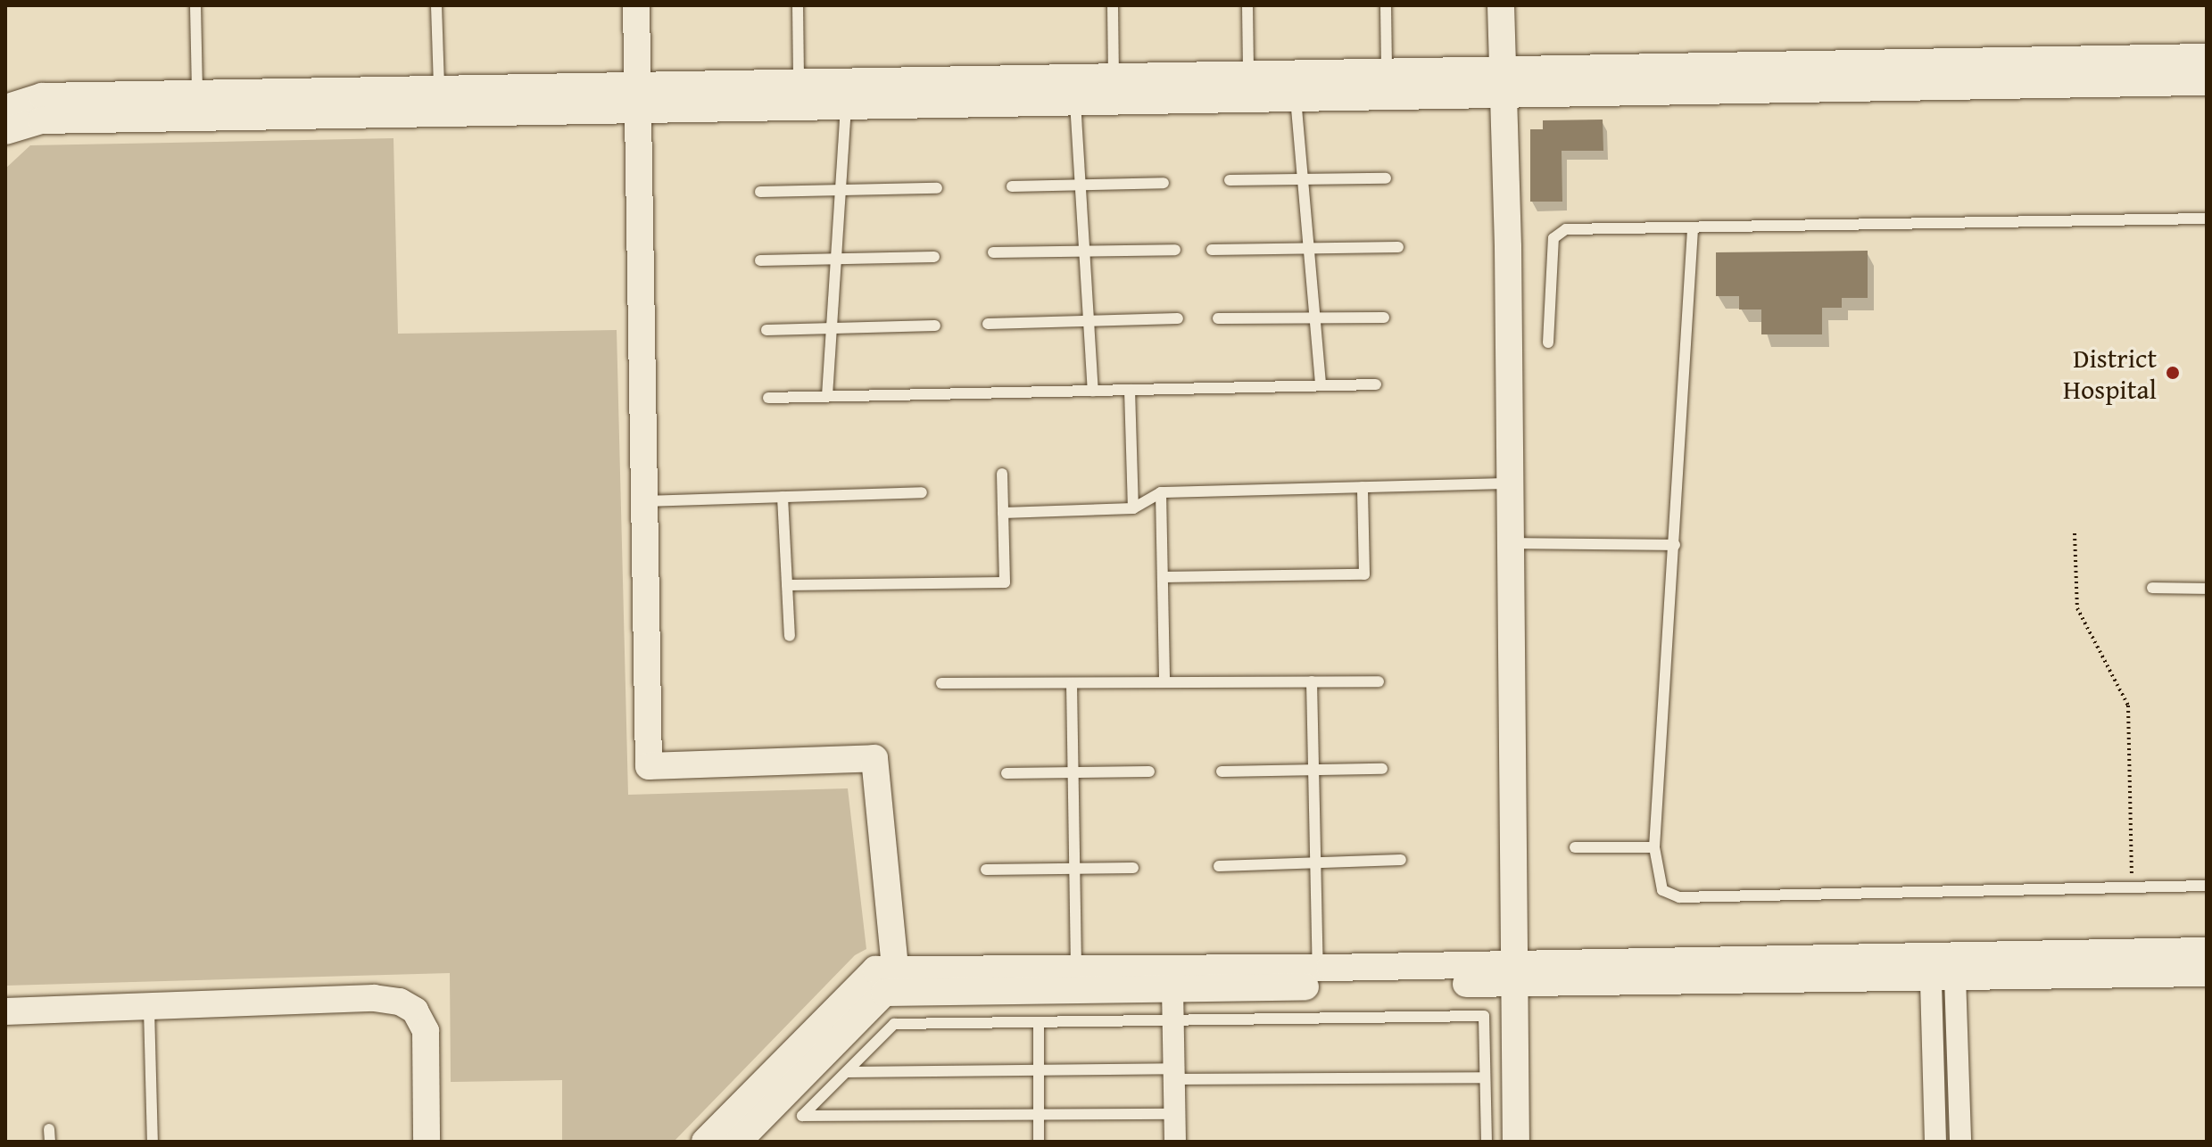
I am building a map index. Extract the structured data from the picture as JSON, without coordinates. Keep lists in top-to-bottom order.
{
  "places": ["District Hospital"]
}
